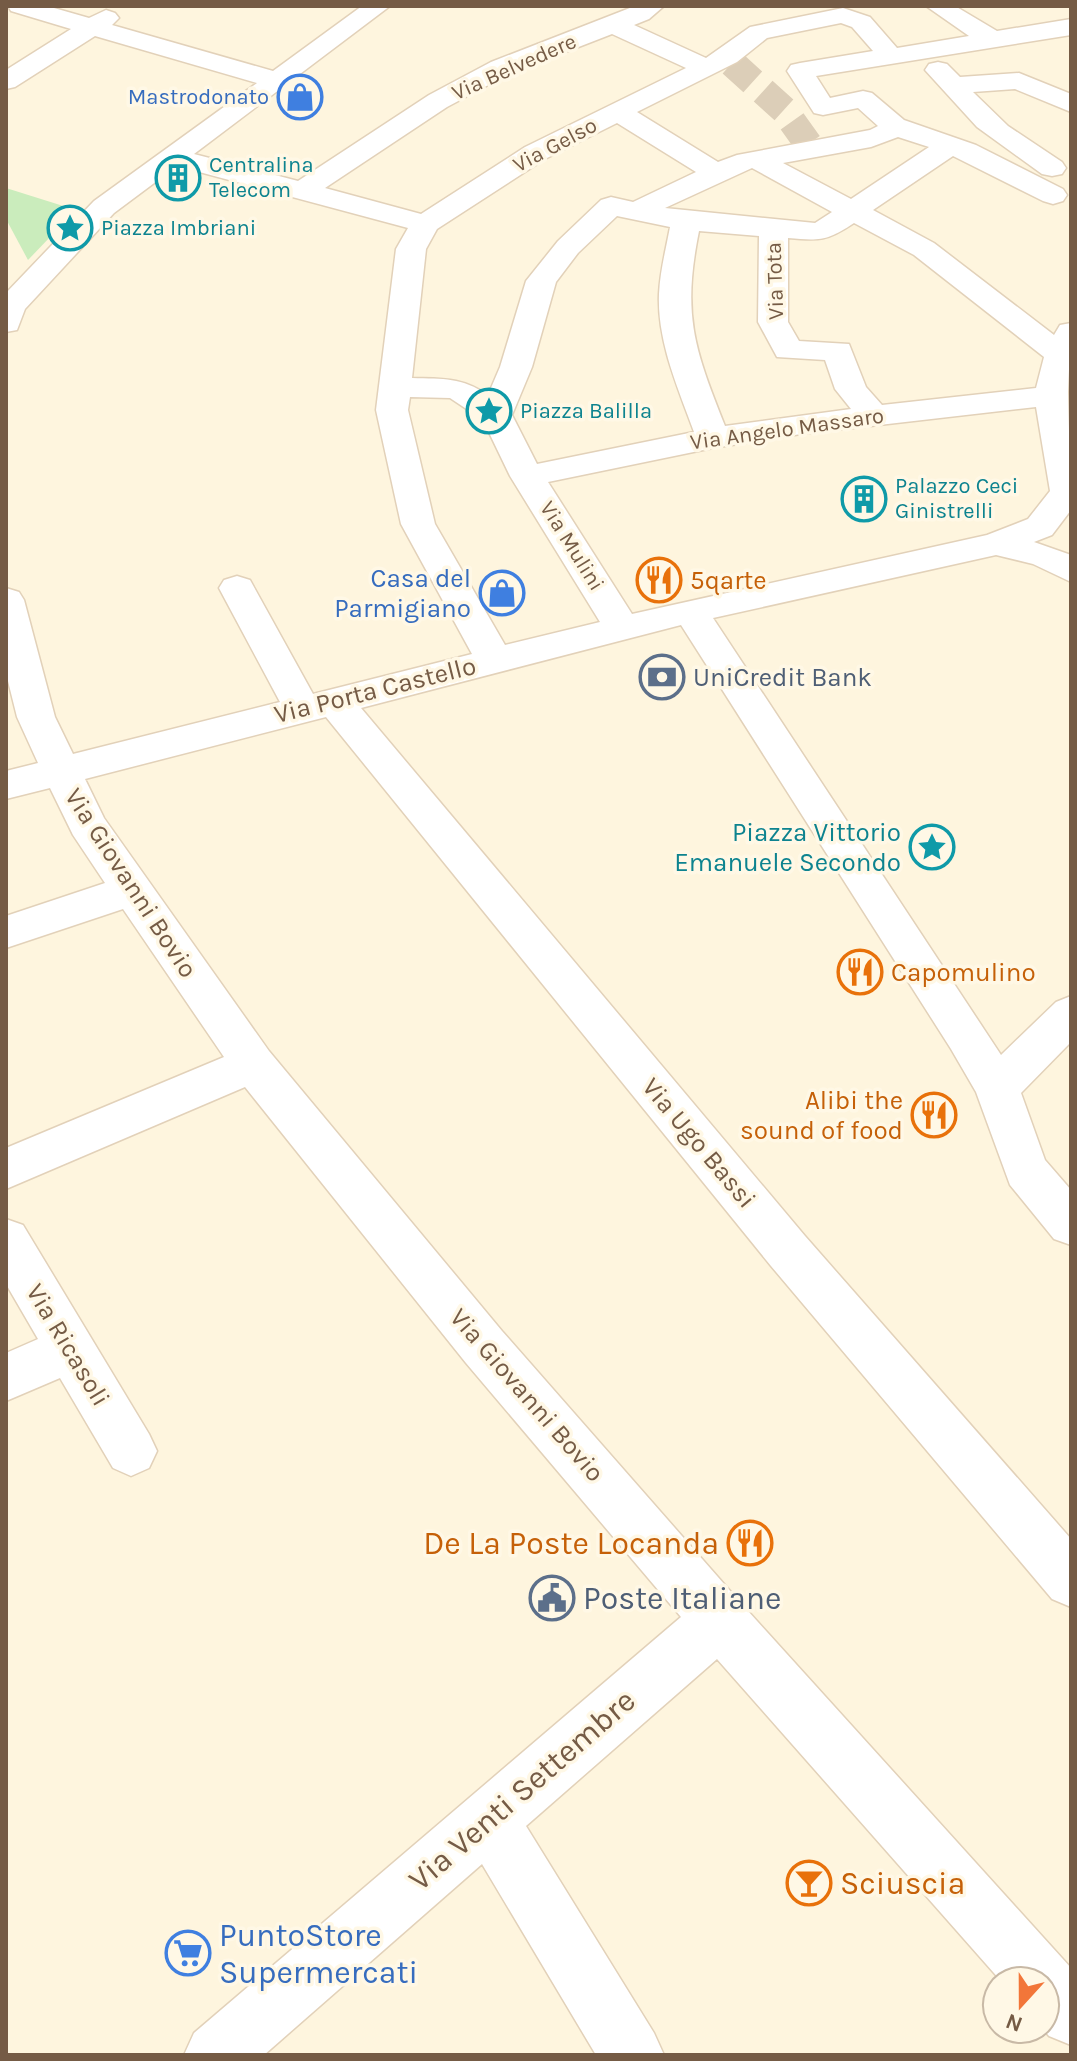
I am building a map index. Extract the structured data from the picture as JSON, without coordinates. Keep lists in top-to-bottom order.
{
  "streets": {
    "street": [
      "Via Belvedere",
      "Via Gelso",
      "Via Tota",
      "Via Angelo Massaro",
      "Via Mulini",
      "Via Porta Castello",
      "Via Giovanni Bovio",
      "Via Ugo Bassi",
      "Via Ricasoli",
      "Via Venti Settembre"
    ]
  },
  "crossings": [
    ["Via Tota", "Via Angelo Massaro"],
    ["Via Angelo Massaro", "Via Mulini"],
    ["Via Mulini", "Via Porta Castello"],
    ["Via Porta Castello", "Via Giovanni Bovio"],
    ["Via Porta Castello", "Via Ugo Bassi"],
    ["Via Giovanni Bovio", "Via Venti Settembre"]
  ],
  "places": {
    "shop": ["Mastrodonato", "Casa del Parmigiano"],
    "building": ["Centralina Telecom", "Palazzo Ceci Ginistrelli"],
    "place": ["Piazza Imbriani", "Piazza Balilla", "Piazza Vittorio Emanuele Secondo"],
    "restaurant": [
      "5qarte",
      "Capomulino",
      "Alibi the sound of food",
      "De La Poste Locanda"
    ],
    "bank": ["UniCredit Bank"],
    "public building": ["Poste Italiane"],
    "bar": ["Sciuscia"],
    "supermarket": ["PuntoStore Supermercati"]
  },
  "north": "bottom"
}
